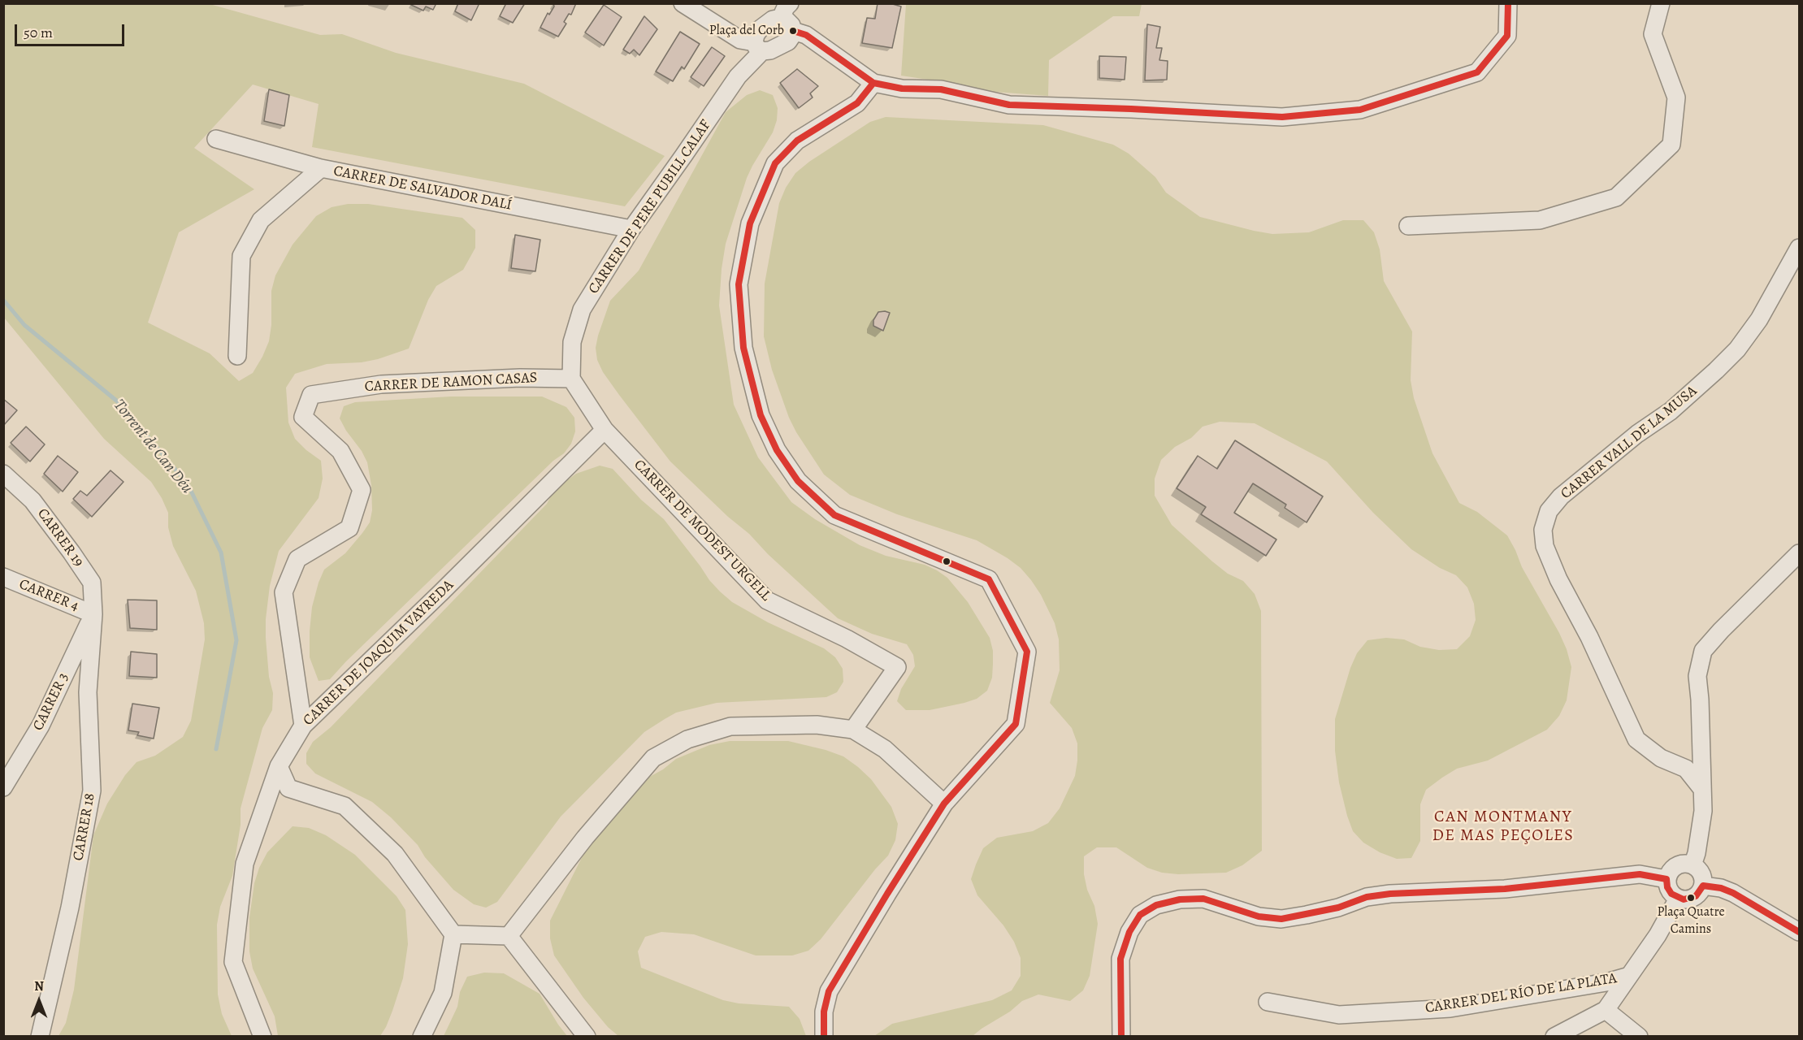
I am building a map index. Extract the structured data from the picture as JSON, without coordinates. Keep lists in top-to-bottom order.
{
  "streets": {
    "street": [
      "CARRER DE SALVADOR DALÍ",
      "CARRER DE PERE PUBILL CALAF",
      "CARRER DE RAMON CASAS",
      "CARRER VALL DE LA MUSA",
      "CARRER DE MODEST URGELL",
      "CARRER 19",
      "CARRER 4",
      "CARRER DE JOAQUIM VAYREDA",
      "CARRER 3",
      "CARRER 18",
      "CARRER DEL RÍO DE LA PLATA"
    ]
  },
  "crossings": [
    ["CARRER DE SALVADOR DALÍ", "CARRER DE PERE PUBILL CALAF"],
    ["CARRER DE PERE PUBILL CALAF", "CARRER DE RAMON CASAS"],
    ["CARRER DE PERE PUBILL CALAF", "CARRER DE MODEST URGELL"],
    ["CARRER DE RAMON CASAS", "CARRER DE MODEST URGELL"],
    ["CARRER DE RAMON CASAS", "CARRER DE JOAQUIM VAYREDA"],
    ["CARRER DE MODEST URGELL", "CARRER DE JOAQUIM VAYREDA"],
    ["CARRER 19", "CARRER 4"],
    ["CARRER 19", "CARRER 3"],
    ["CARRER 19", "CARRER 18"],
    ["CARRER 4", "CARRER 3"],
    ["CARRER 4", "CARRER 18"],
    ["CARRER 3", "CARRER 18"]
  ],
  "districts": ["CAN MONTMANY DE MAS PEÇOLES"],
  "water": ["Torrent de Can Déu"],
  "places": ["Plaça del Corb", "Plaça Quatre Camins"],
  "scale_bar": "50 m",
  "north": "top"
}
